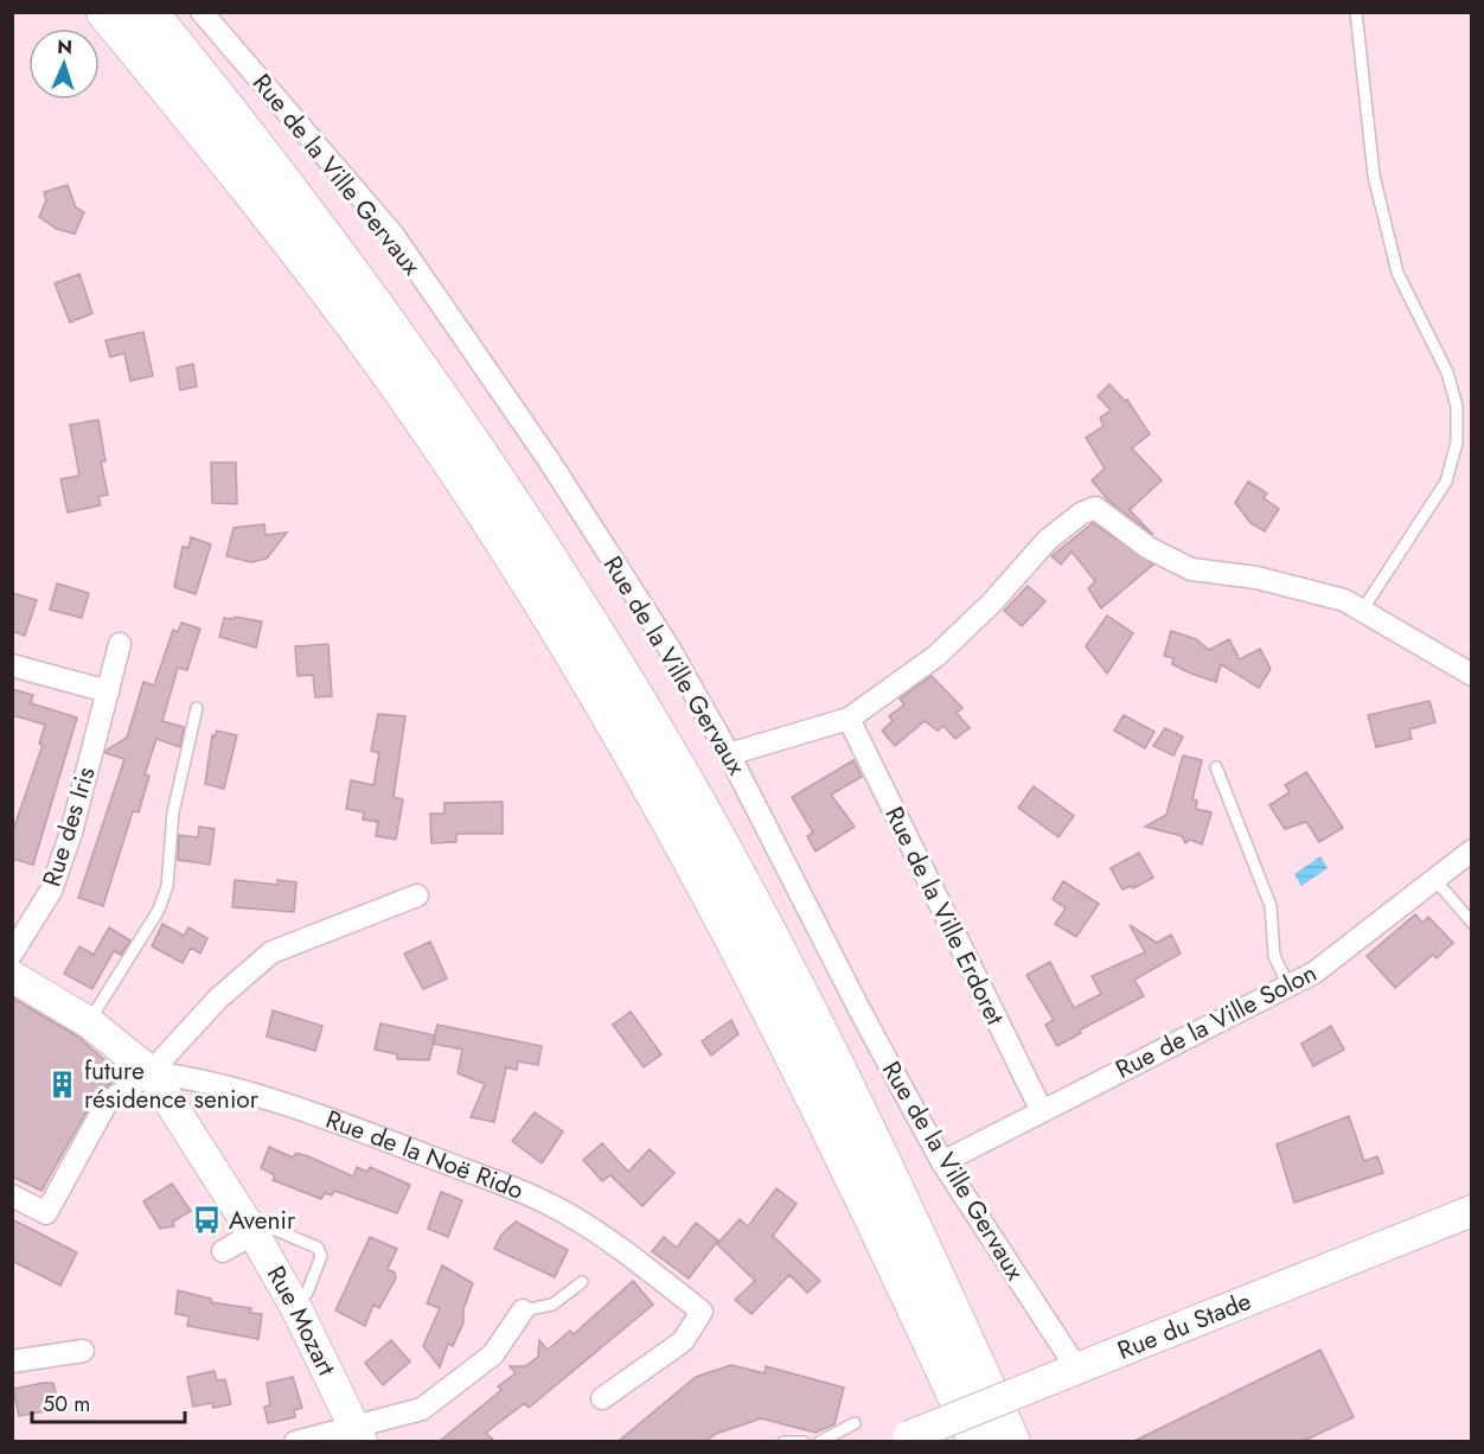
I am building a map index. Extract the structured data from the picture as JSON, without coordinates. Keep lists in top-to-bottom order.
{
  "streets": {
    "main road": ["Rue Mozart", "Rue du Stade"],
    "street": [
      "Rue de la Ville Gervaux",
      "Rue des Iris",
      "Rue de la Ville Erdoret",
      "Rue de la Ville Solon",
      "Rue de la Noë Rido"
    ]
  },
  "crossings": [
    ["Rue de la Ville Gervaux", "Rue de la Ville Solon"],
    ["Rue de la Ville Gervaux", "Rue du Stade"],
    ["Rue de la Ville Erdoret", "Rue de la Ville Solon"],
    ["Rue de la Noë Rido", "Rue Mozart"]
  ],
  "places": {
    "building": ["future résidence senior"],
    "bus stop": ["Avenir"]
  },
  "scale_bar": "50 m",
  "north": "top"
}
